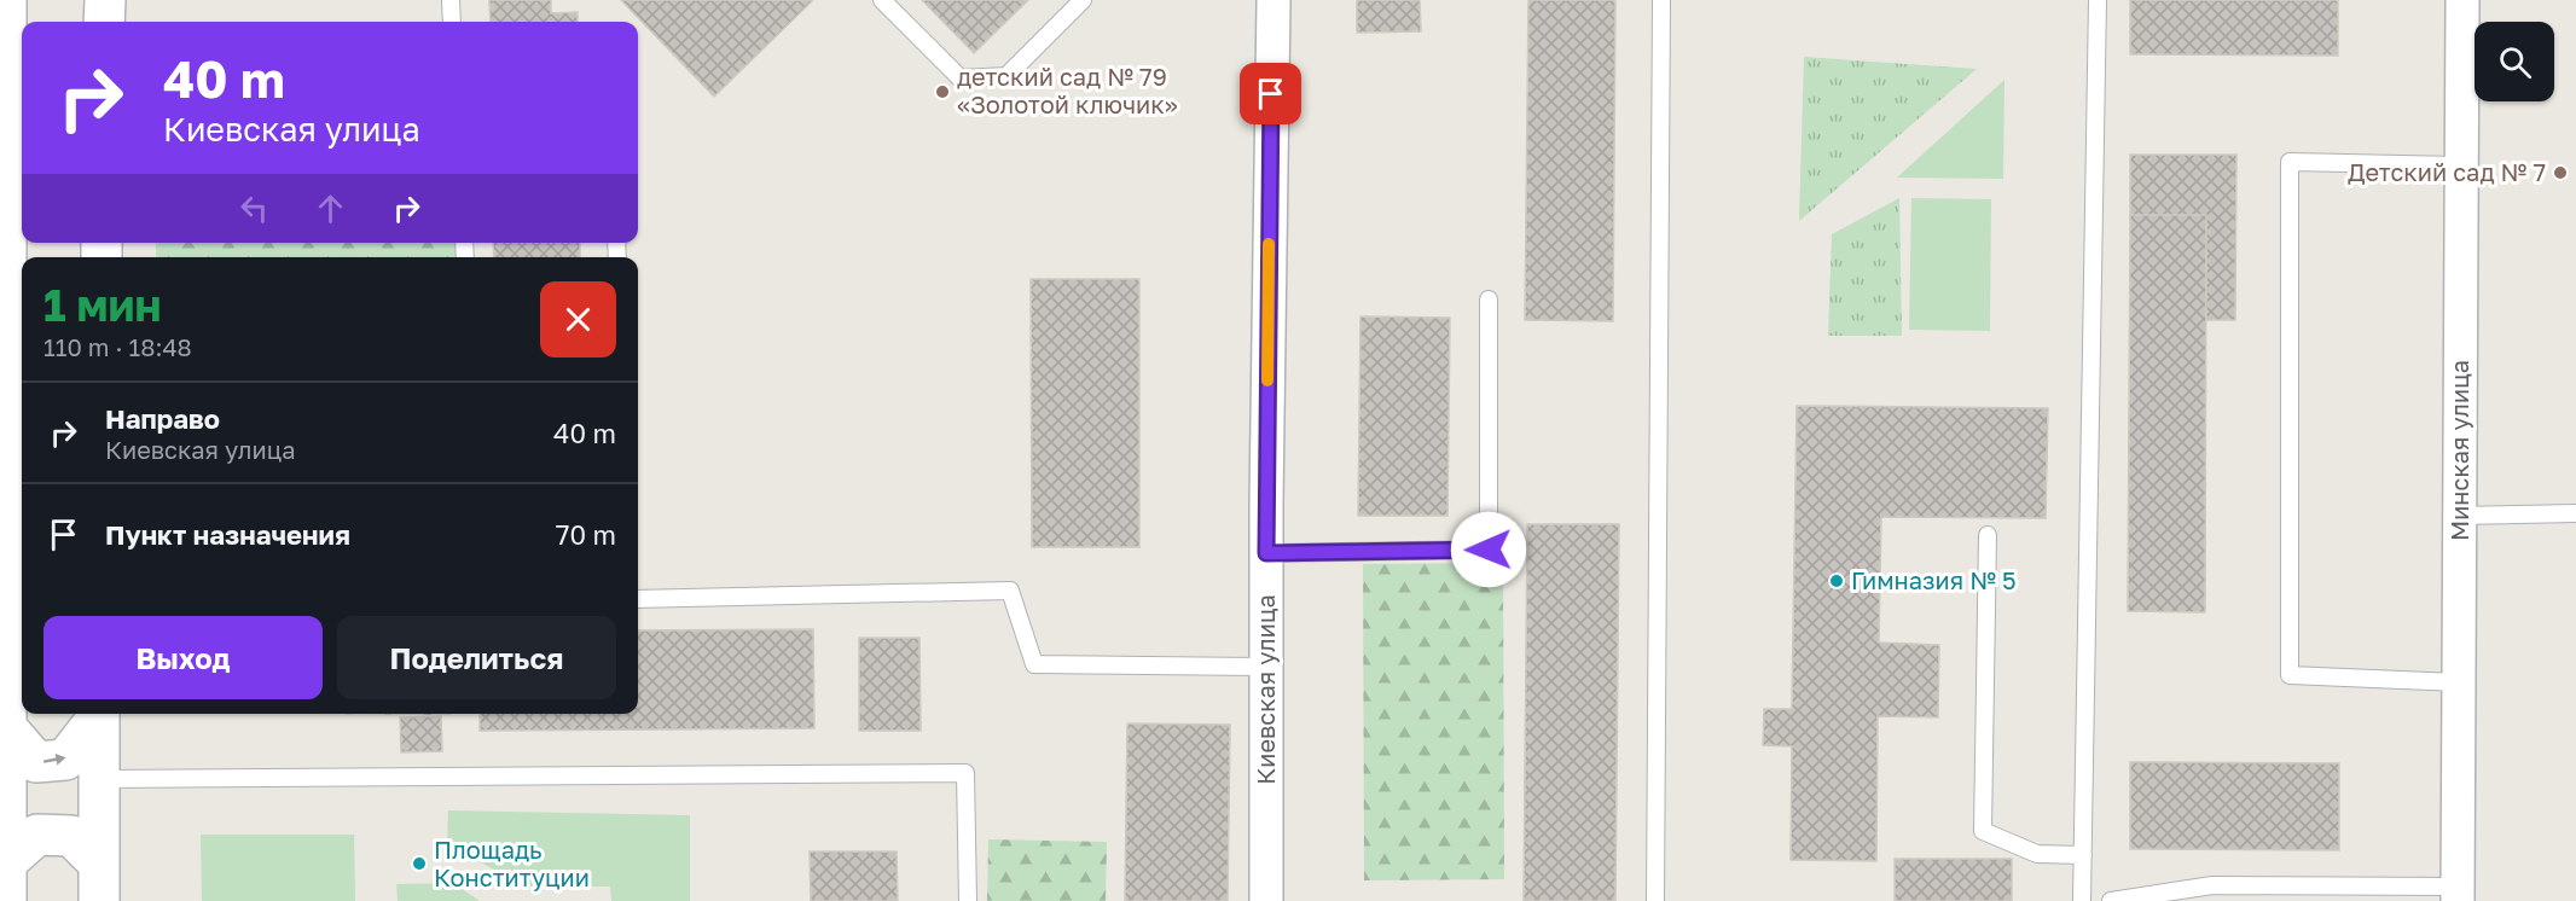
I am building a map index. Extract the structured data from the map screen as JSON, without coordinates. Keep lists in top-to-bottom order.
{
  "streets": {
    "street": ["Минская улица", "Киевская улица"]
  },
  "places": [
    "детский сад № 79 «Золотой ключик»",
    "Детский сад № 7",
    "Гимназия № 5",
    "Площадь Конституции"
  ],
  "page": {
    "turn": ["40 m", "Киевская улица"],
    "heading": ["1 мин", "110 m · 18:48"],
    "list": [
      {
        "name": "Направо",
        "note": "Киевская улица",
        "value": "40 m"
      },
      {
        "name": "Пункт назначения",
        "value": "70 m"
      }
    ],
    "buttons": ["Выход", "Поделиться"]
  }
}
